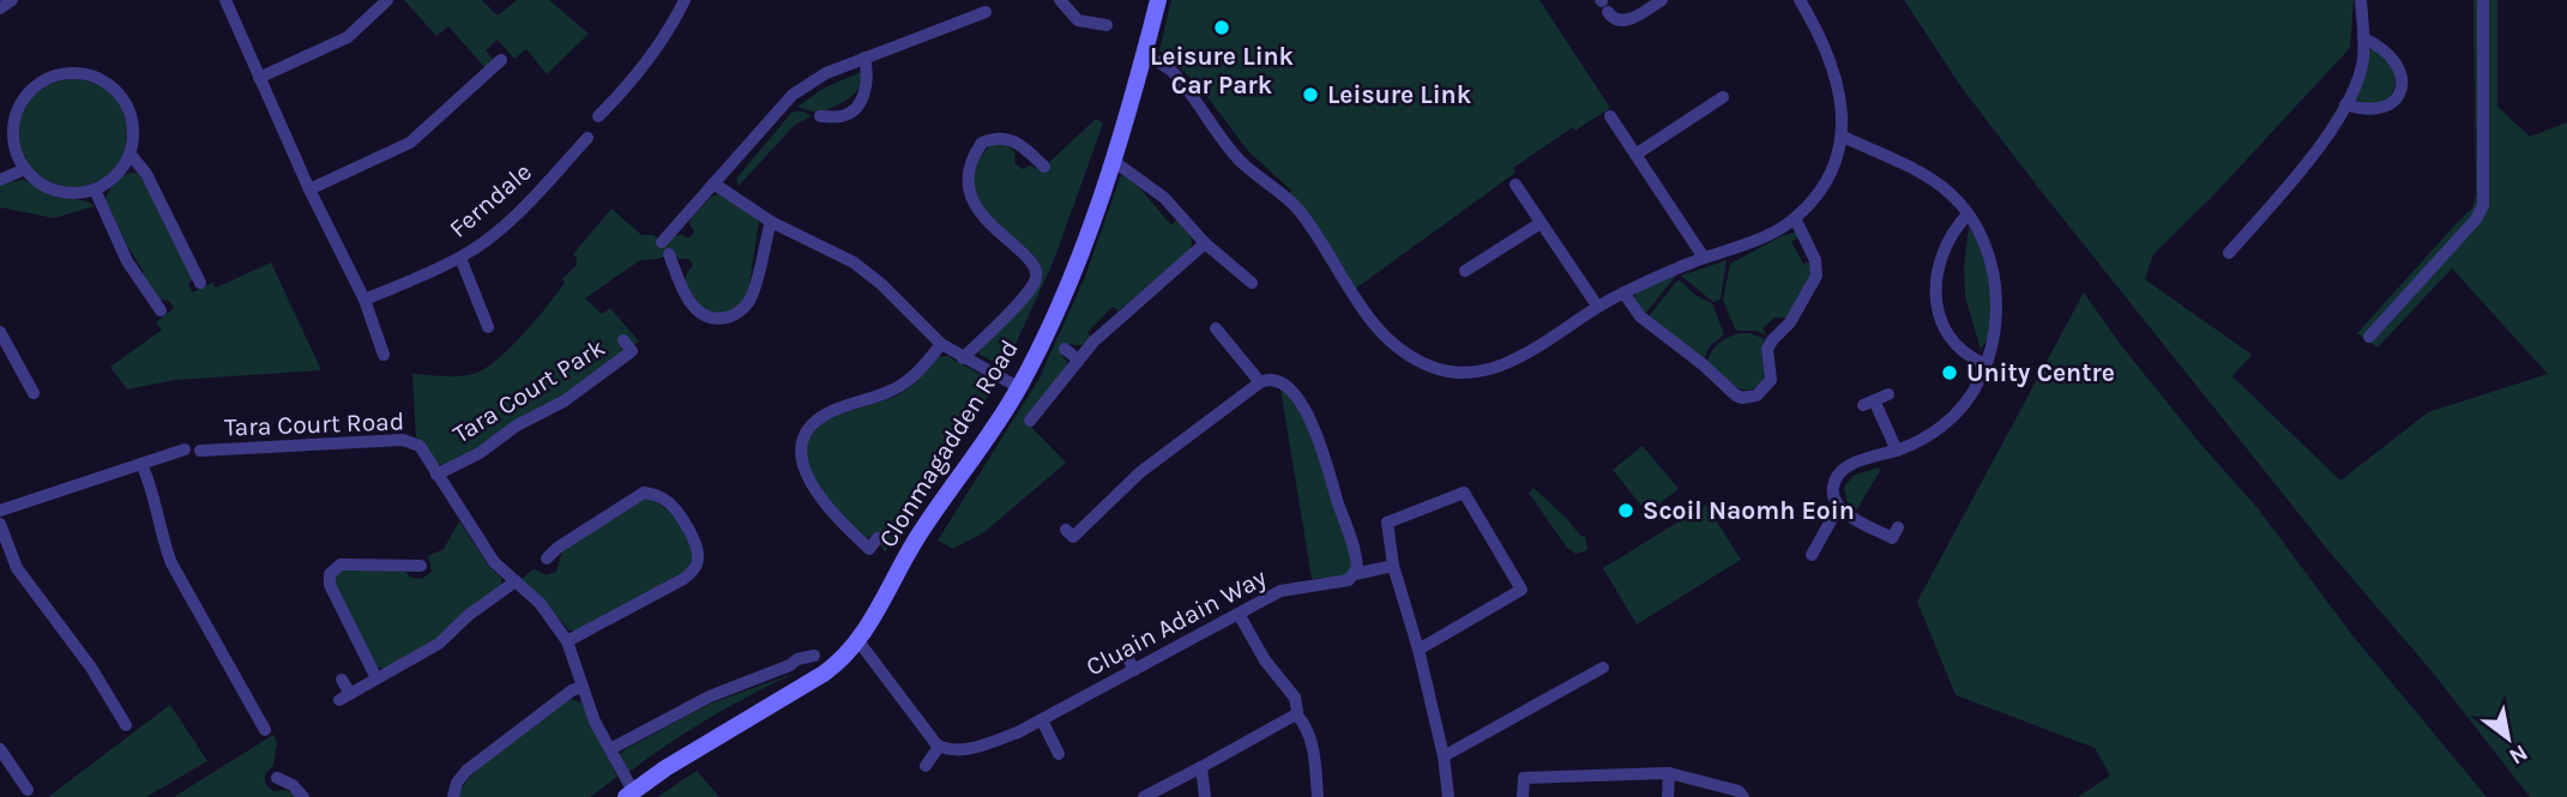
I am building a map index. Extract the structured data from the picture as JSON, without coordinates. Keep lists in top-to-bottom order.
{
  "streets": {
    "street": [
      "Ferndale",
      "Tara Court Park",
      "Tara Court Road",
      "Clonmagadden Road",
      "Cluain Adain Way"
    ]
  },
  "crossings": [
    ["Tara Court Park", "Tara Court Road"],
    ["Tara Court Road", "Clonmagadden Road"]
  ],
  "places": [
    "Leisure Link Car Park",
    "Leisure Link",
    "Unity Centre",
    "Scoil Naomh Eoin"
  ],
  "north": "bottom right"
}
